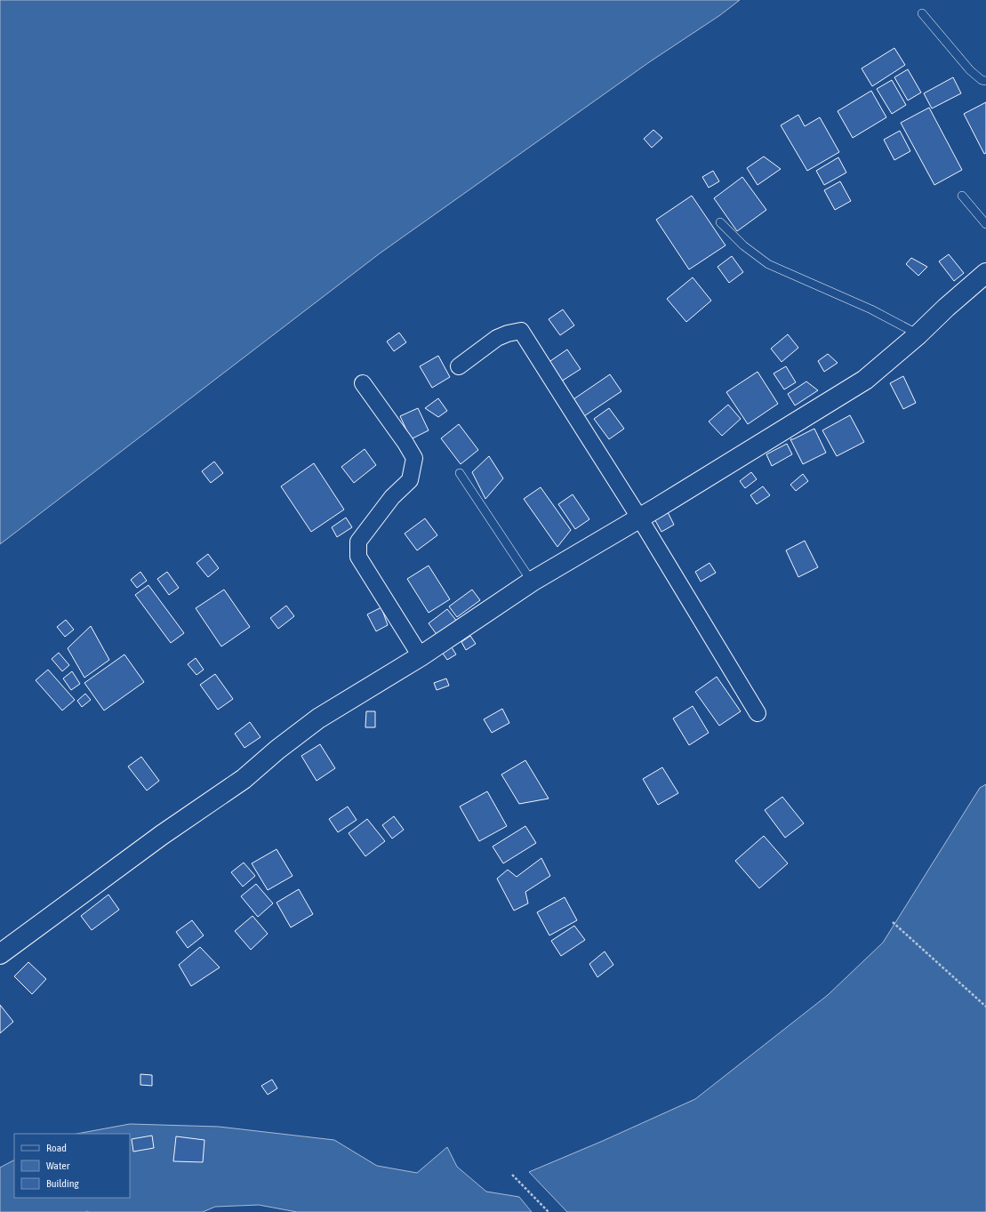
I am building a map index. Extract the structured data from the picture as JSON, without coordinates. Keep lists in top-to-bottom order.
{
  "legend": ["Road", "Water", "Building"]
}
